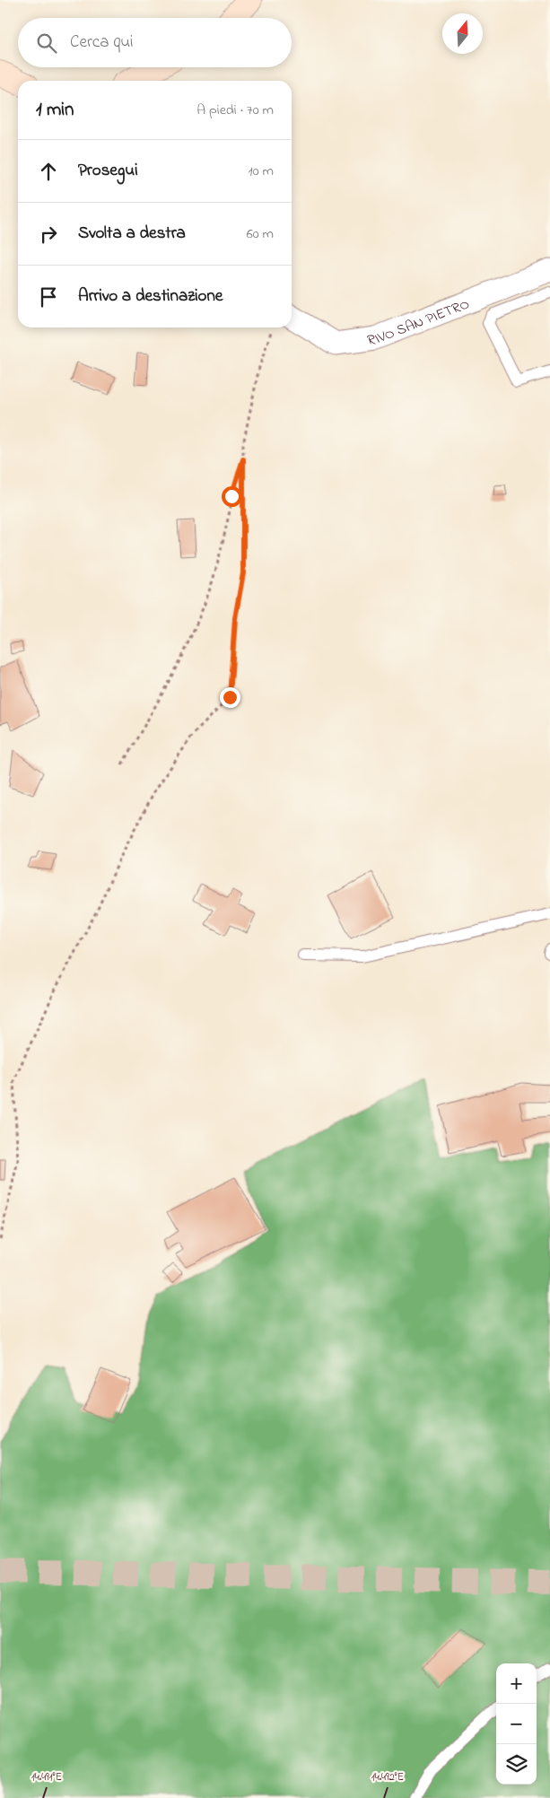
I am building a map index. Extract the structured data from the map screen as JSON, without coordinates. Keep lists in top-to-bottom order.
{
  "streets": {
    "street": ["RIVO SAN PIETRO"]
  },
  "north": "top",
  "page": {
    "search": "Cerca qui",
    "heading": ["1 min", "A piedi · 70 m"],
    "list": [
      ["Prosegui", "10 m"],
      ["Svolta a destra", "60 m"],
      "Arrivo a destinazione"
    ],
    "map_buttons": ["+", "−"]
  },
  "coordinates": ["14.491°E", "14.492°E"]
}
